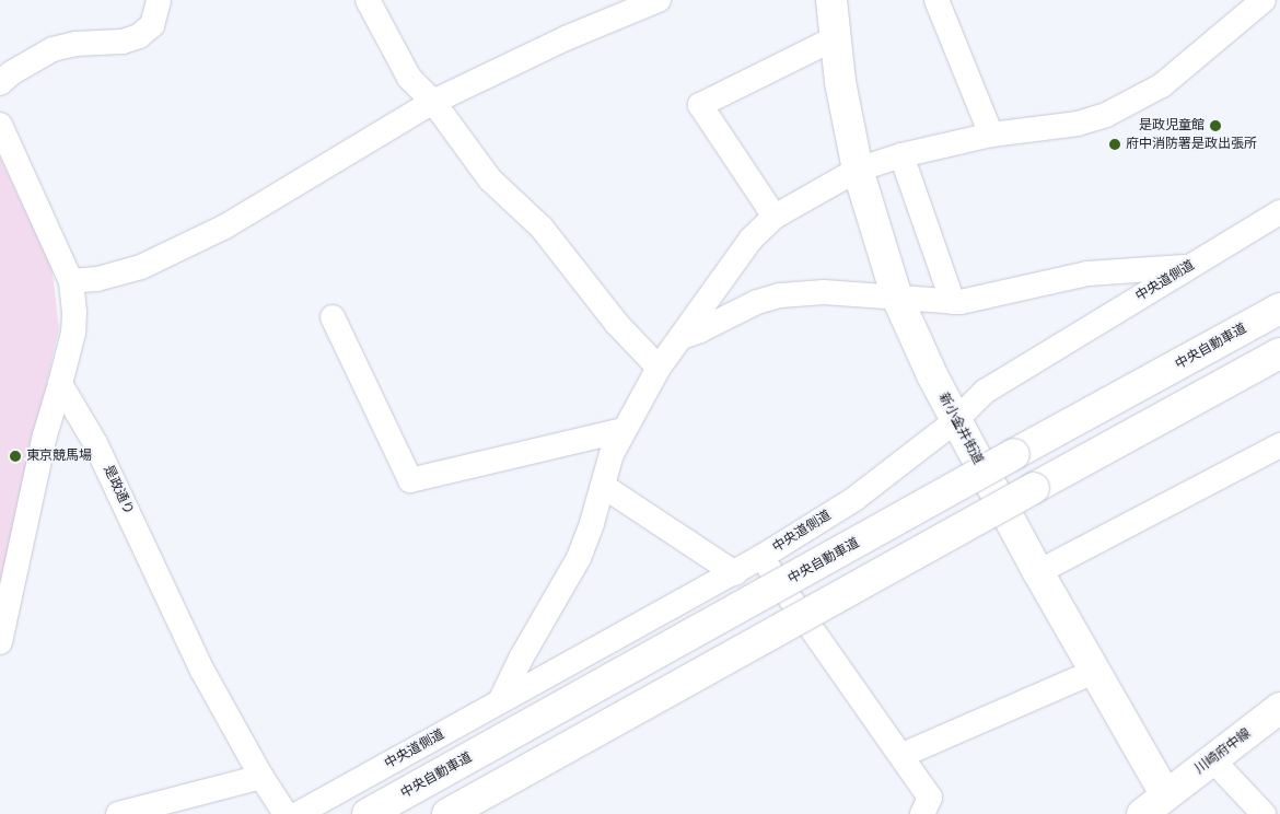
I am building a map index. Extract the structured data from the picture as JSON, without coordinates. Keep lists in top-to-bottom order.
{
  "streets": {
    "main road": ["中央自動車道", "新小金井街道", "川崎府中線"],
    "street": ["中央道側道", "是政通り"]
  },
  "crossings": [
    ["中央道側道", "新小金井街道"],
    ["新小金井街道", "川崎府中線"]
  ],
  "places": ["是政児童館", "府中消防署是政出張所", "東京競馬場"]
}
